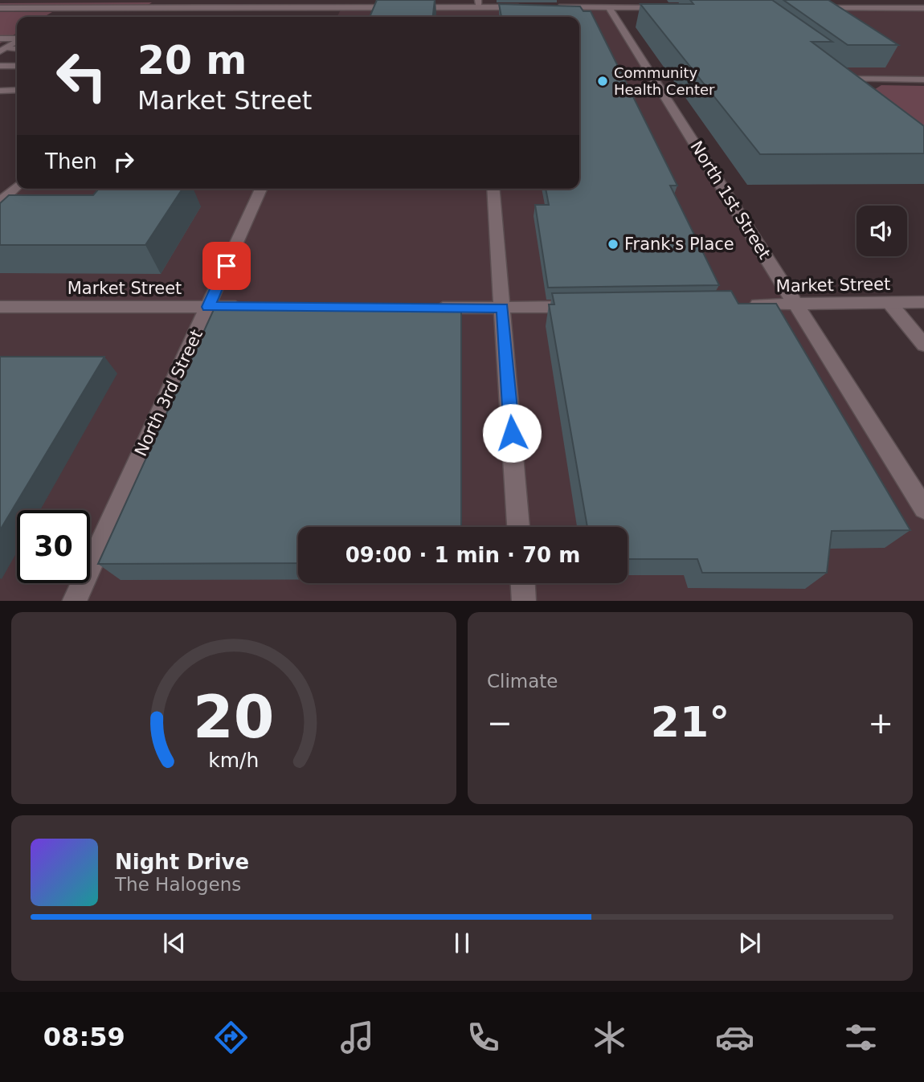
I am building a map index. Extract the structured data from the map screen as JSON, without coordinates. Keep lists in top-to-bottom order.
{
  "streets": {
    "street": ["North 1st Street", "Market Street", "North 3rd Street"]
  },
  "crossings": [
    ["North 1st Street", "Market Street"],
    ["Market Street", "North 3rd Street"]
  ],
  "places": ["Community Health Center", "Frank's Place"],
  "page": {
    "turn": ["20 m", "Market Street"],
    "then": "Then",
    "limit": "30",
    "trip": "09:00 · 1 min · 70 m",
    "tile": "Climate",
    "heat": ["−", "21°", "+"],
    "song": ["Night Drive", "The Halogens"],
    "tabs": "08:59",
    "gauge": ["20", "km/h"]
  }
}
